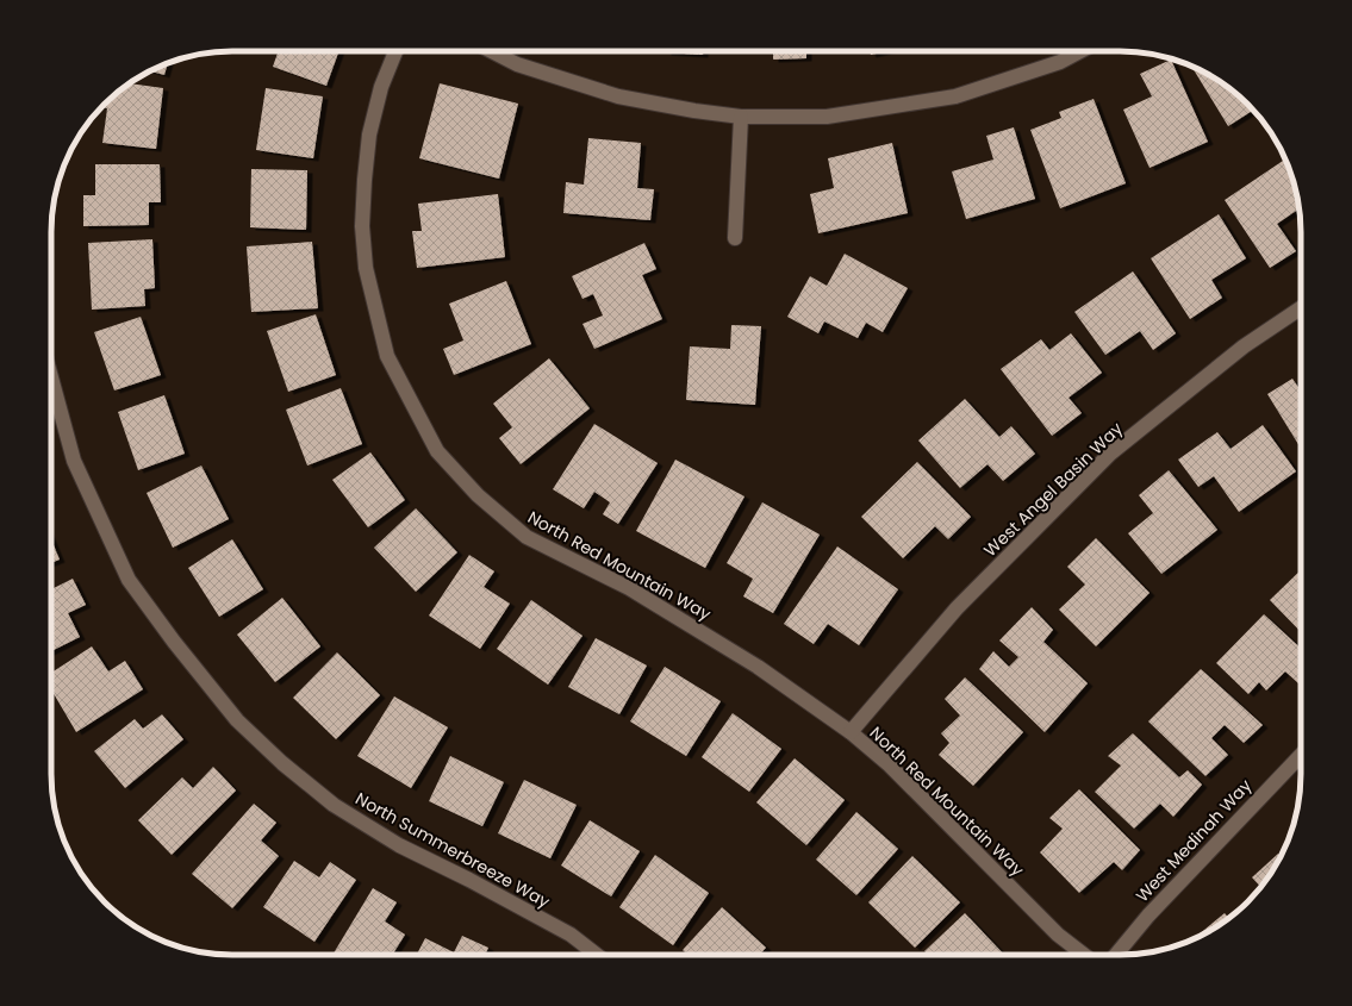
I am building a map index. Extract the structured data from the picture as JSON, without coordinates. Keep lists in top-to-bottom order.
{
  "streets": {
    "street": [
      "West Angel Basin Way",
      "North Red Mountain Way",
      "West Medinah Way",
      "North Summerbreeze Way"
    ]
  },
  "crossings": [
    ["West Angel Basin Way", "North Red Mountain Way"]
  ]
}
